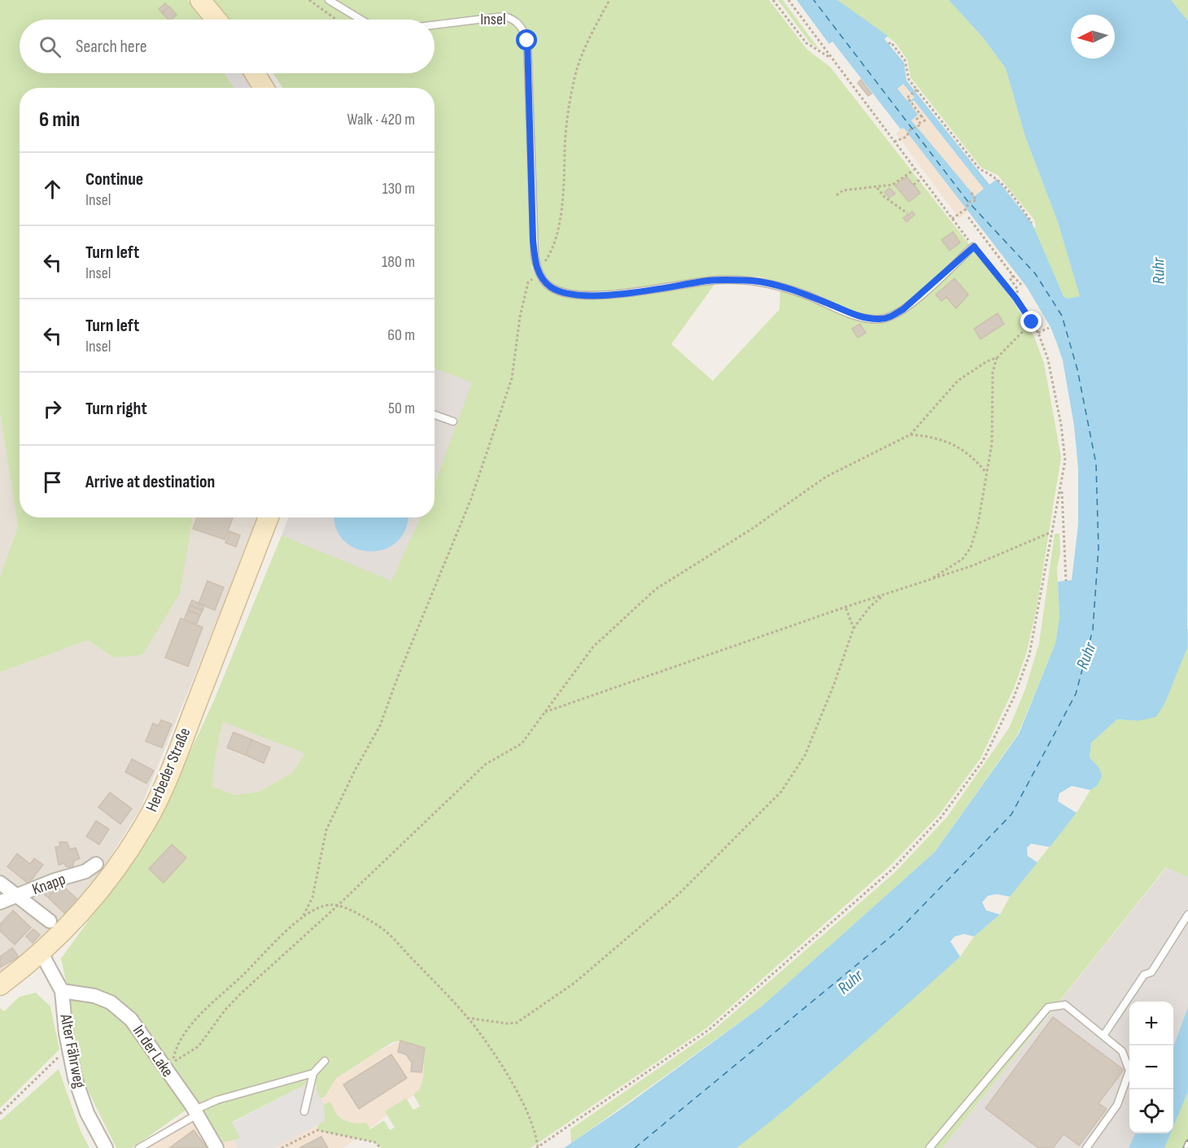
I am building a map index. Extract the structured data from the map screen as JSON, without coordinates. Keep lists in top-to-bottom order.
{
  "streets": {
    "main road": ["Herbeder Straße"],
    "street": ["Knapp", "Alter Fährweg", "In der Lake"],
    "lane": ["Insel"]
  },
  "crossings": [
    ["Herbeder Straße", "Alter Fährweg"],
    ["Alter Fährweg", "In der Lake"]
  ],
  "water": ["Ruhr"],
  "north": "left",
  "page": {
    "search": "Search here",
    "heading": ["6 min", "Walk · 420 m"],
    "list": [
      ["Continue", "Insel", "130 m"],
      ["Turn left", "Insel", "180 m"],
      ["Turn left", "Insel", "60 m"],
      ["Turn right", "50 m"],
      "Arrive at destination"
    ],
    "map_buttons": ["+", "−"]
  }
}
